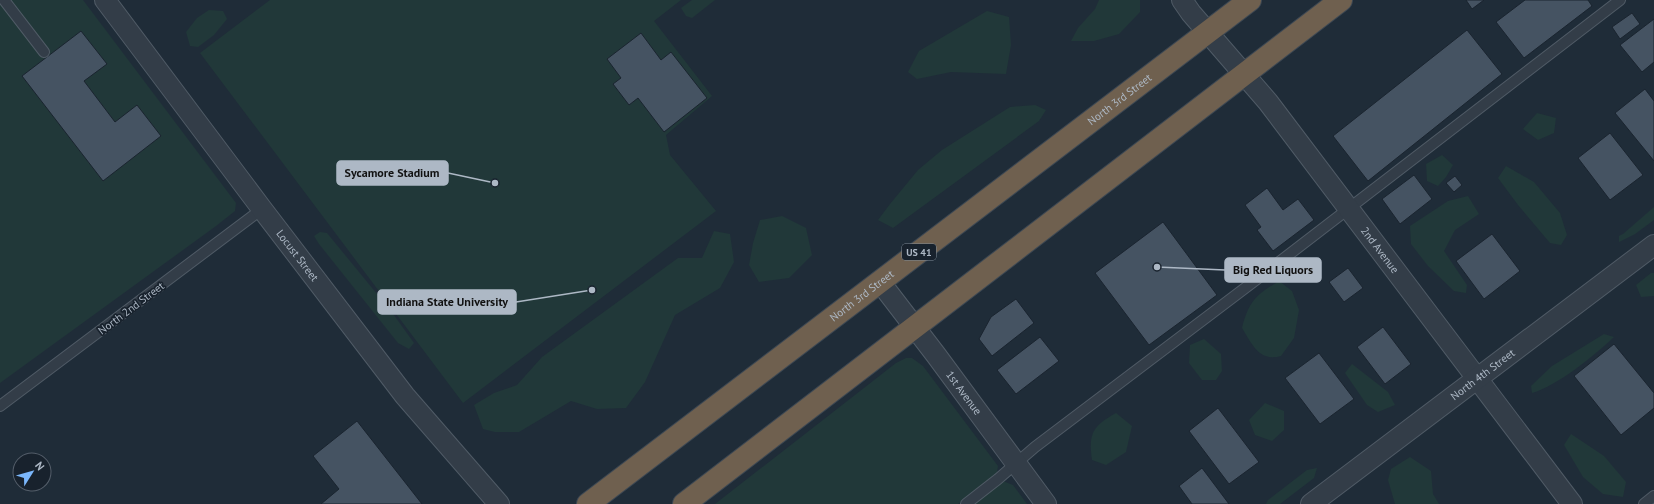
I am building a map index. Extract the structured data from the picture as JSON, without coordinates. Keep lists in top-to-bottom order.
{
  "streets": {
    "highway": ["North 3rd Street", "US 41"],
    "street": [
      "2nd Avenue",
      "Locust Street",
      "North 4th Street",
      "1st Avenue"
    ],
    "lane": ["North 2nd Street"]
  },
  "crossings": [
    ["North 3rd Street", "2nd Avenue"],
    ["North 3rd Street", "1st Avenue"],
    ["2nd Avenue", "North 4th Street"],
    ["Locust Street", "North 2nd Street"]
  ],
  "places": ["Sycamore Stadium", "Big Red Liquors", "Indiana State University"],
  "north": "top right"
}
